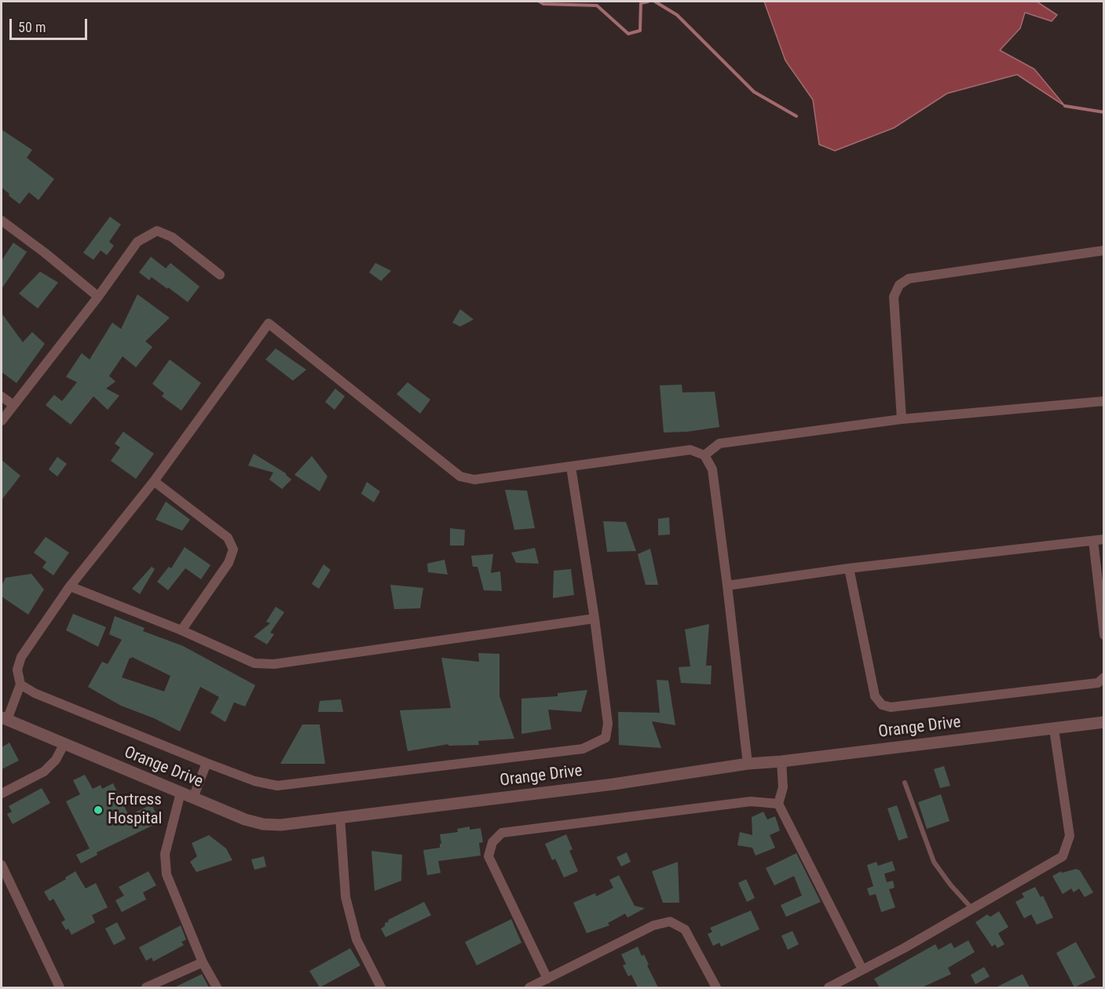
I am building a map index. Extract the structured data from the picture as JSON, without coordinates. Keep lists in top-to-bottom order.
{
  "streets": {
    "street": ["Orange Drive"]
  },
  "places": ["Fortress Hospital"],
  "scale_bar": "50 m"
}
